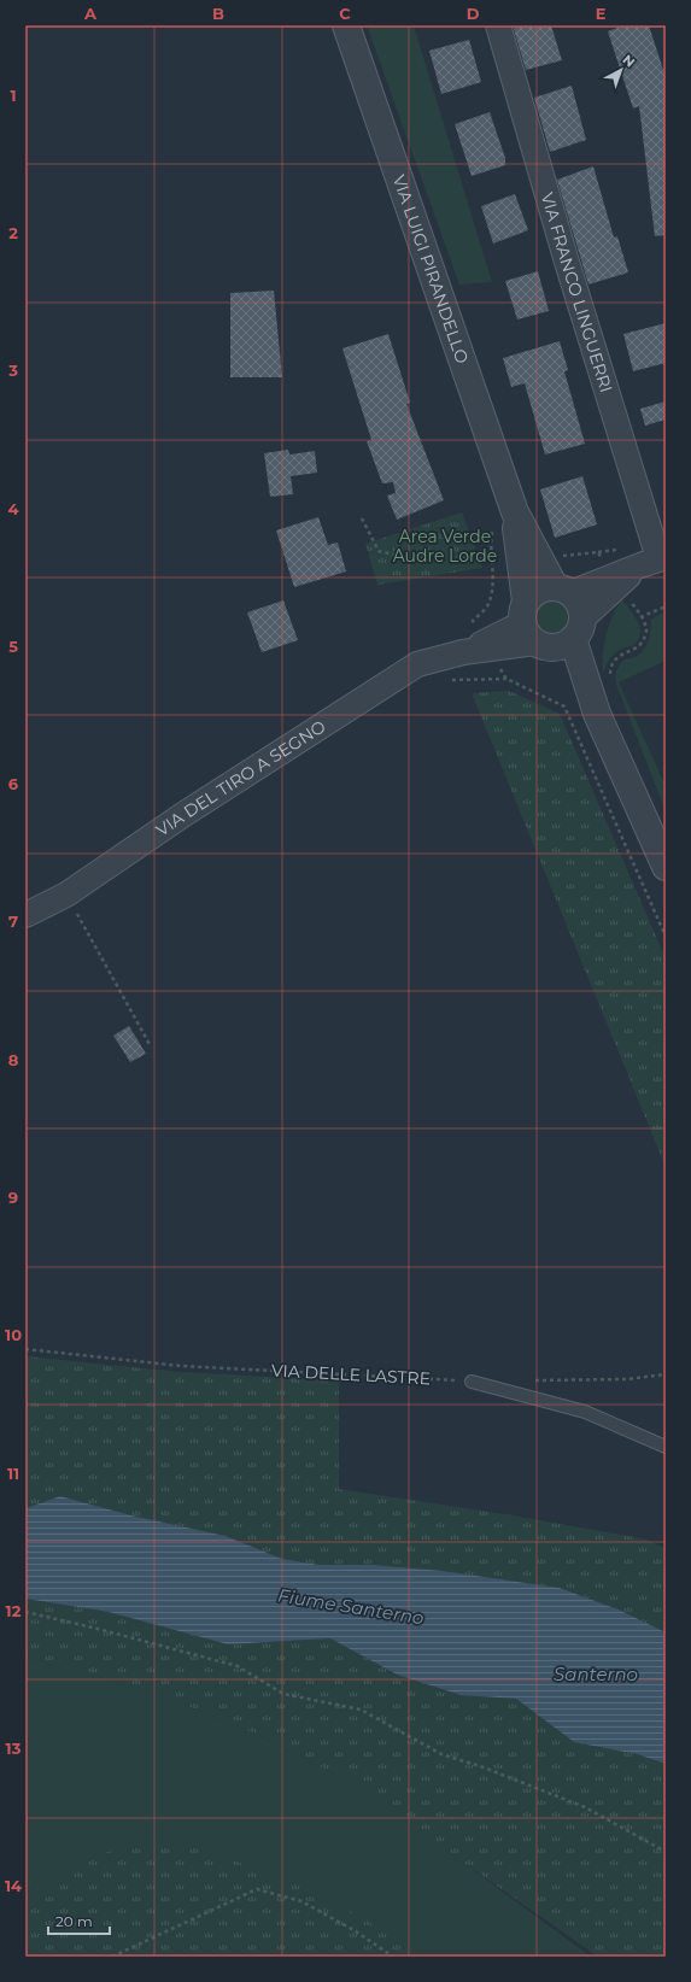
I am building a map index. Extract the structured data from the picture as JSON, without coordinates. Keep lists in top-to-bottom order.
{
  "streets": {
    "street": ["VIA LUIGI PIRANDELLO", "VIA FRANCO LINGUERRI", "VIA DEL TIRO A SEGNO"],
    "path": ["VIA DELLE LASTRE"]
  },
  "crossings": [
    ["VIA LUIGI PIRANDELLO", "VIA DEL TIRO A SEGNO"],
    ["VIA FRANCO LINGUERRI", "VIA DEL TIRO A SEGNO"]
  ],
  "water": ["Fiume Santerno", "Santerno"],
  "parks": ["Area Verde Audre Lorde"],
  "scale_bar": "20 m",
  "north": "top right",
  "grid": {
    "columns": [
      "A",
      "B",
      "C",
      "D",
      "E"
    ],
    "rows": [
      "1",
      "2",
      "3",
      "4",
      "5",
      "6",
      "7",
      "8",
      "9",
      "10",
      "11",
      "12",
      "13",
      "14"
    ]
  }
}
